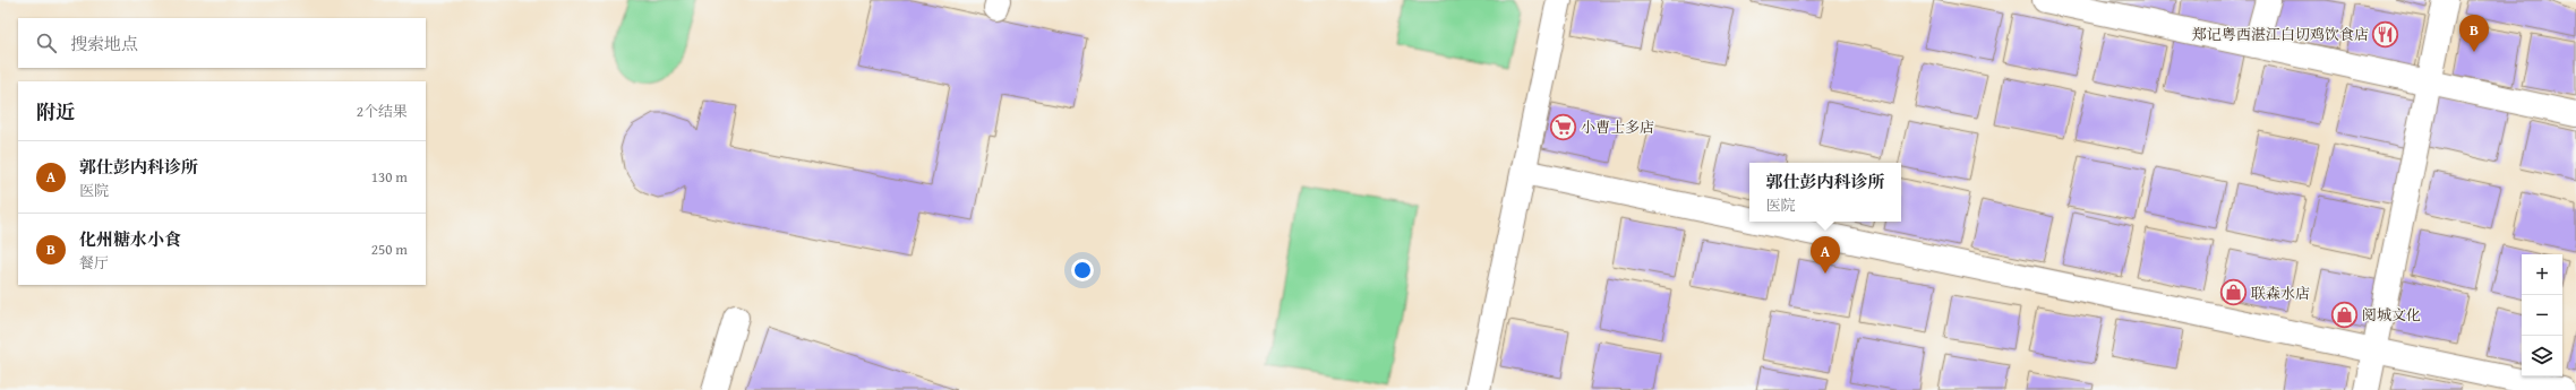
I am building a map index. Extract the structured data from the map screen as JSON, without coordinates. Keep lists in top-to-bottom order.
{
  "places": {
    "restaurant": ["郑记粤西湛江白切鸡饮食店"],
    "supermarket": ["小曹士多店"],
    "shop": ["联森水店", "阅城文化"]
  },
  "page": {
    "pins": ["B", "A"],
    "search": "搜索地点",
    "heading": ["附近", "2个结果"],
    "list": [
      {
        "mark": "A",
        "name": "郭仕彭内科诊所",
        "note": "医院",
        "value": "130 m"
      },
      {
        "mark": "B",
        "name": "化州糖水小食",
        "note": "餐厅",
        "value": "250 m"
      }
    ],
    "popup": ["郭仕彭内科诊所", "医院"],
    "map_buttons": ["+", "−"]
  }
}
